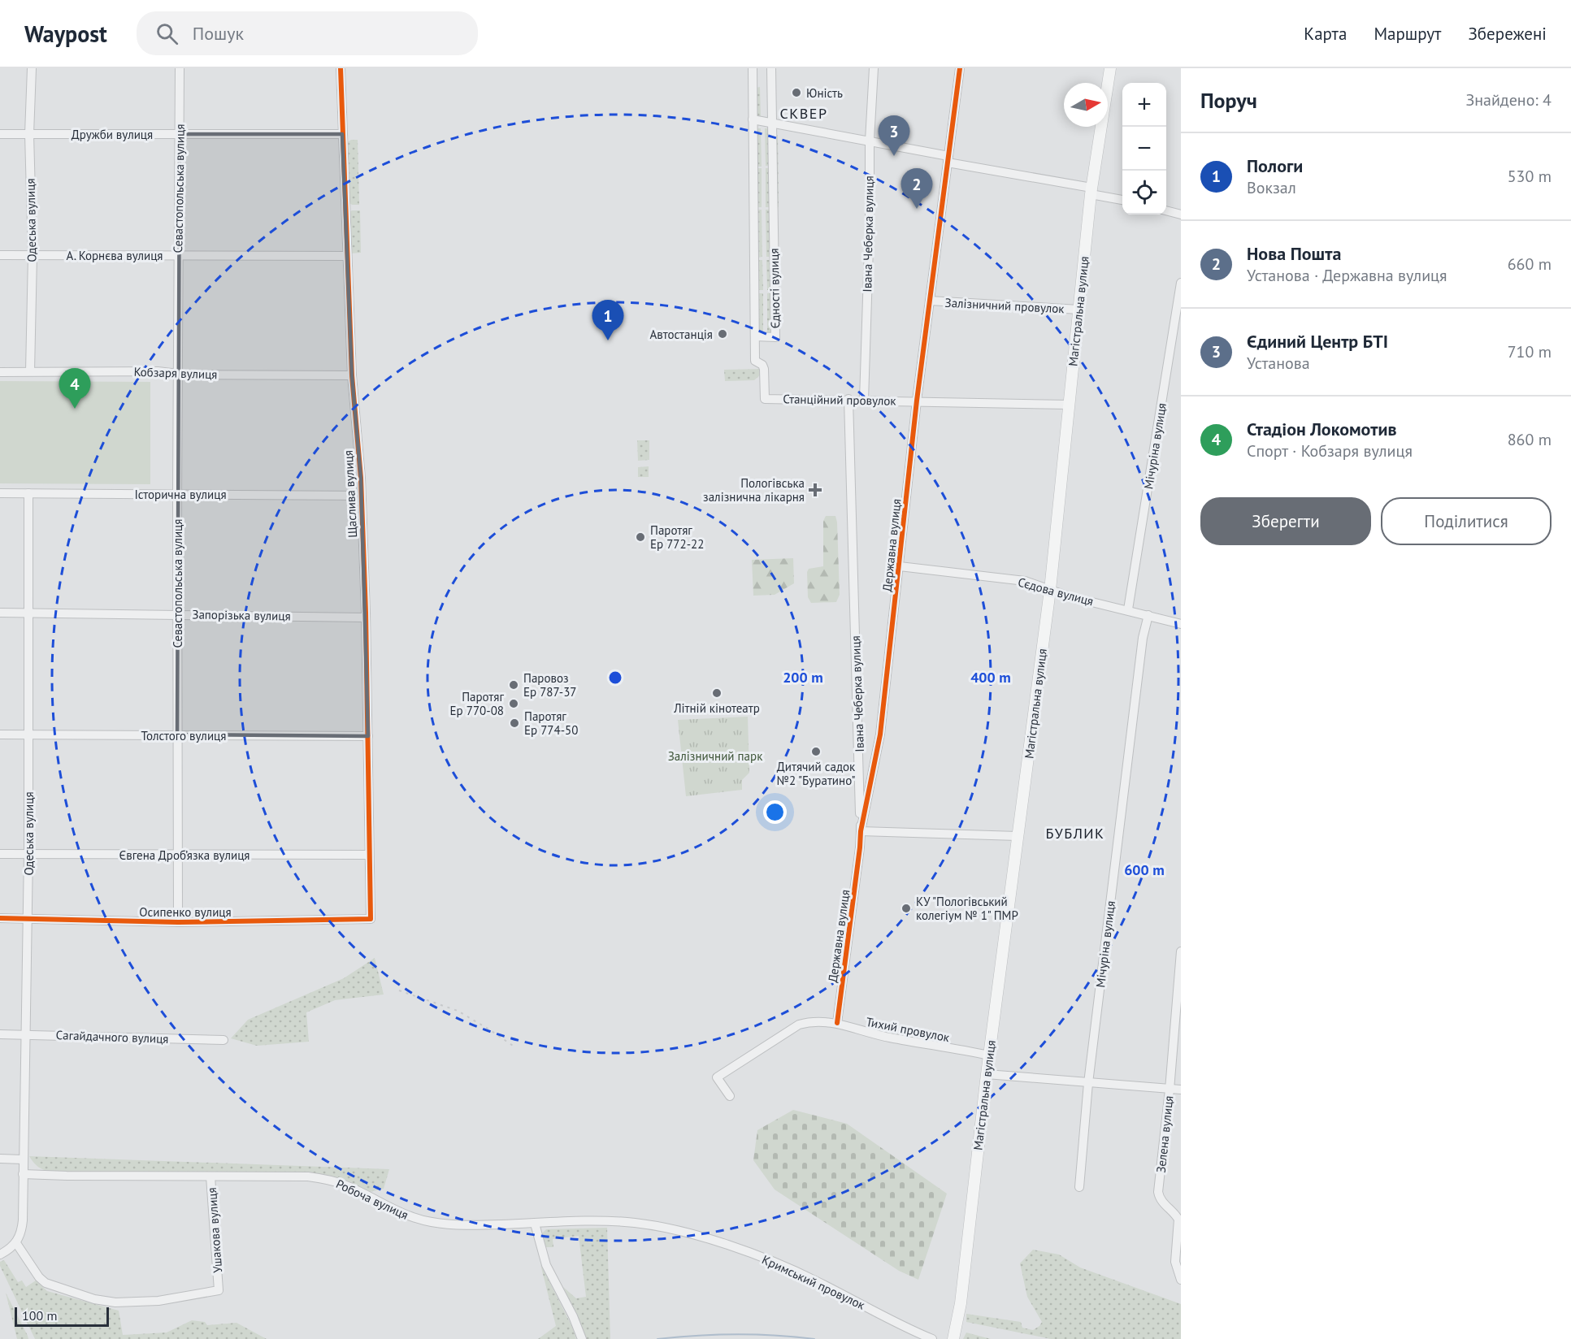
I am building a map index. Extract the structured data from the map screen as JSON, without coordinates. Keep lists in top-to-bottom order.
{
  "streets": {
    "main road": ["Магістральна вулиця"],
    "street": [
      "Дружби вулиця",
      "Севастопольська вулиця",
      "Одеська вулиця",
      "Івана Чеберка вулиця",
      "А. Корнєва вулиця",
      "Єдності вулиця",
      "Залізничний провулок",
      "Кобзаря вулиця",
      "Станційний провулок",
      "Мічуріна вулиця",
      "Історична вулиця",
      "Щаслива вулиця",
      "Державна вулиця",
      "Сєдова вулиця",
      "Запорізька вулиця",
      "Толстого вулиця",
      "Євгена Дроб’язка вулиця",
      "Осипенко вулиця",
      "Тихий провулок",
      "Сагайдачного вулиця",
      "Зелена вулиця",
      "Робоча вулиця",
      "Ушакова вулиця",
      "Кримський провулок"
    ]
  },
  "crossings": [
    ["Дружби вулиця", "Севастопольська вулиця"],
    ["Дружби вулиця", "Одеська вулиця"],
    ["Дружби вулиця", "Щаслива вулиця"],
    ["Севастопольська вулиця", "А. Корнєва вулиця"],
    ["Севастопольська вулиця", "Кобзаря вулиця"],
    ["Севастопольська вулиця", "Історична вулиця"],
    ["Севастопольська вулиця", "Запорізька вулиця"],
    ["Севастопольська вулиця", "Толстого вулиця"],
    ["Севастопольська вулиця", "Євгена Дроб’язка вулиця"],
    ["Севастопольська вулиця", "Осипенко вулиця"],
    ["Одеська вулиця", "А. Корнєва вулиця"],
    ["Одеська вулиця", "Кобзаря вулиця"],
    ["Одеська вулиця", "Історична вулиця"],
    ["Одеська вулиця", "Запорізька вулиця"],
    ["Одеська вулиця", "Толстого вулиця"],
    ["Одеська вулиця", "Євгена Дроб’язка вулиця"],
    ["Одеська вулиця", "Осипенко вулиця"],
    ["Одеська вулиця", "Сагайдачного вулиця"],
    ["Одеська вулиця", "Робоча вулиця"],
    ["Одеська вулиця", "Ушакова вулиця"],
    ["Івана Чеберка вулиця", "Станційний провулок"],
    ["Івана Чеберка вулиця", "Державна вулиця"],
    ["А. Корнєва вулиця", "Щаслива вулиця"],
    ["Єдності вулиця", "Станційний провулок"],
    ["Залізничний провулок", "Магістральна вулиця"],
    ["Залізничний провулок", "Державна вулиця"],
    ["Магістральна вулиця", "Станційний провулок"],
    ["Магістральна вулиця", "Сєдова вулиця"],
    ["Магістральна вулиця", "Тихий провулок"],
    ["Кобзаря вулиця", "Щаслива вулиця"],
    ["Станційний провулок", "Державна вулиця"],
    ["Мічуріна вулиця", "Сєдова вулиця"],
    ["Історична вулиця", "Щаслива вулиця"],
    ["Щаслива вулиця", "Запорізька вулиця"],
    ["Щаслива вулиця", "Толстого вулиця"],
    ["Щаслива вулиця", "Євгена Дроб’язка вулиця"],
    ["Щаслива вулиця", "Осипенко вулиця"],
    ["Державна вулиця", "Сєдова вулиця"],
    ["Державна вулиця", "Тихий провулок"],
    ["Робоча вулиця", "Ушакова вулиця"],
    ["Робоча вулиця", "Кримський провулок"]
  ],
  "districts": ["СКВЕР", "БУБЛИК"],
  "parks": ["Залізничний парк"],
  "places": {
    "other": [
      "Юність",
      "Автостанція",
      "Паротяг Ер 772-22",
      "Паровоз Ер 787-37",
      "Літній кінотеатр",
      "Паротяг Ер 770-08",
      "Паротяг Ер 774-50",
      "Дитячий садок №2 \"Буратино\"",
      "КУ \"Пологівський колегіум № 1\" ПМР"
    ],
    "health": ["Пологівська залізнична лікарня"]
  },
  "scale_bar": "100 m",
  "north": "right",
  "page": {
    "header": "Waypost",
    "search": "Пошук",
    "nav": ["Карта", "Маршрут", "Збережені"],
    "heading": ["Поруч", "Знайдено: 4"],
    "map_buttons": ["+", "−"],
    "pins": [
      "3",
      "2",
      "1",
      "4"
    ],
    "list": [
      {
        "mark": "1",
        "name": "Пологи",
        "note": "Вокзал",
        "value": "530 m"
      },
      {
        "mark": "2",
        "name": "Нова Пошта",
        "note": "Установа · Державна вулиця",
        "value": "660 m"
      },
      {
        "mark": "3",
        "name": "Єдиний Центр БТІ",
        "note": "Установа",
        "value": "710 m"
      },
      {
        "mark": "4",
        "name": "Стадіон Локомотив",
        "note": "Спорт · Кобзаря вулиця",
        "value": "860 m"
      }
    ],
    "buttons": ["Зберегти", "Поділитися"],
    "scale": "100 m"
  },
  "rings": ["200 m", "400 m", "600 m"]
}
